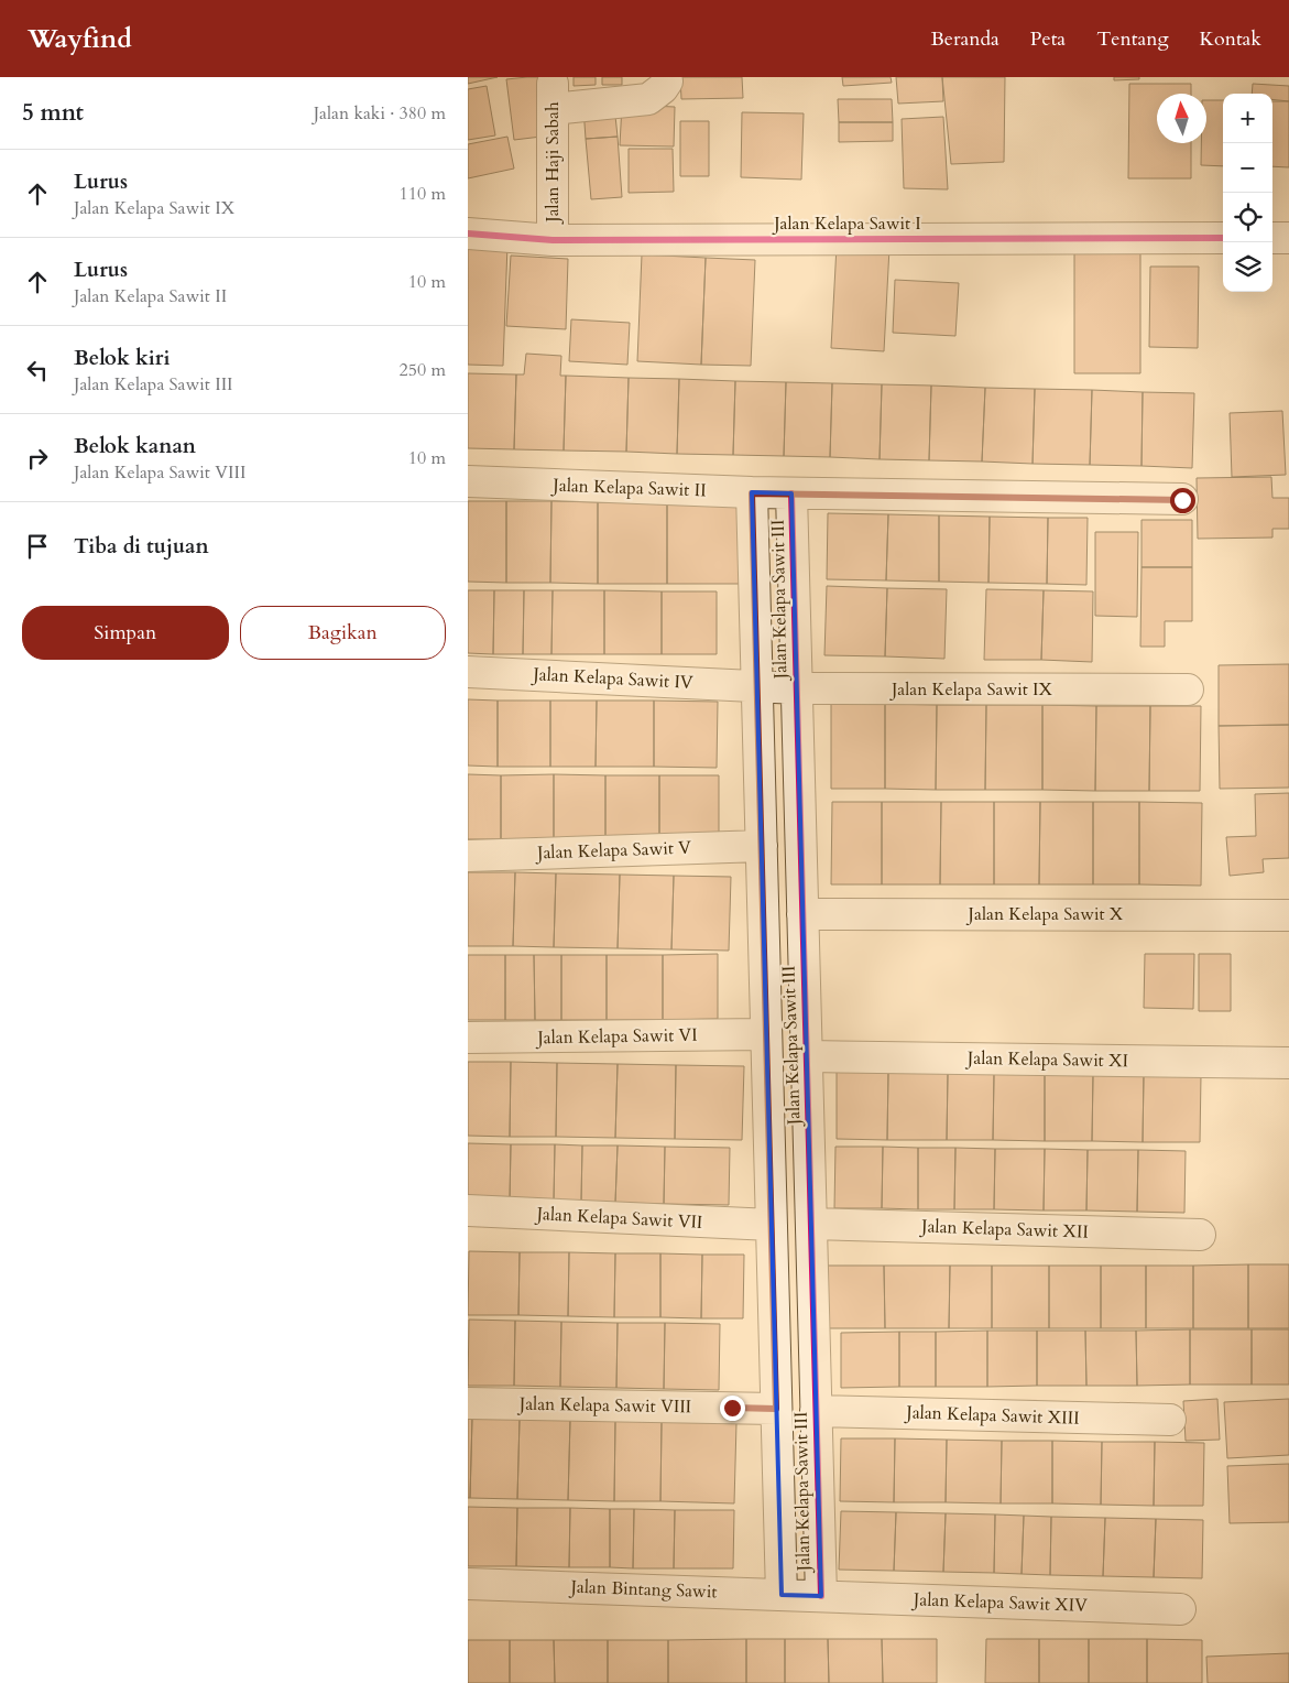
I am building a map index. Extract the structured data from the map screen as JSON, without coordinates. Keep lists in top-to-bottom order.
{
  "streets": {
    "street": [
      "Jalan Haji Sabah",
      "Jalan Kelapa Sawit I",
      "Jalan Kelapa Sawit II",
      "Jalan Kelapa Sawit III",
      "Jalan Kelapa Sawit IV",
      "Jalan Kelapa Sawit IX",
      "Jalan Kelapa Sawit V",
      "Jalan Kelapa Sawit X",
      "Jalan Kelapa Sawit VI",
      "Jalan Kelapa Sawit XI",
      "Jalan Kelapa Sawit VII",
      "Jalan Kelapa Sawit XII",
      "Jalan Kelapa Sawit VIII",
      "Jalan Kelapa Sawit XIII",
      "Jalan Bintang Sawit",
      "Jalan Kelapa Sawit XIV"
    ]
  },
  "crossings": [
    ["Jalan Haji Sabah", "Jalan Kelapa Sawit I"],
    ["Jalan Kelapa Sawit II", "Jalan Kelapa Sawit III"],
    ["Jalan Kelapa Sawit III", "Jalan Kelapa Sawit IV"],
    ["Jalan Kelapa Sawit III", "Jalan Kelapa Sawit IX"],
    ["Jalan Kelapa Sawit III", "Jalan Kelapa Sawit V"],
    ["Jalan Kelapa Sawit III", "Jalan Kelapa Sawit X"],
    ["Jalan Kelapa Sawit III", "Jalan Kelapa Sawit VI"],
    ["Jalan Kelapa Sawit III", "Jalan Kelapa Sawit XI"],
    ["Jalan Kelapa Sawit III", "Jalan Kelapa Sawit VII"],
    ["Jalan Kelapa Sawit III", "Jalan Kelapa Sawit XII"],
    ["Jalan Kelapa Sawit III", "Jalan Kelapa Sawit VIII"],
    ["Jalan Kelapa Sawit III", "Jalan Kelapa Sawit XIII"],
    ["Jalan Kelapa Sawit III", "Jalan Bintang Sawit"],
    ["Jalan Kelapa Sawit III", "Jalan Kelapa Sawit XIV"],
    ["Jalan Kelapa Sawit IV", "Jalan Kelapa Sawit IX"],
    ["Jalan Bintang Sawit", "Jalan Kelapa Sawit XIV"]
  ],
  "north": "top",
  "page": {
    "header": "Wayfind",
    "nav": [
      "Beranda",
      "Peta",
      "Tentang",
      "Kontak"
    ],
    "heading": ["5 mnt", "Jalan kaki · 380 m"],
    "map_buttons": ["+", "−"],
    "list": [
      ["Lurus", "Jalan Kelapa Sawit IX", "110 m"],
      ["Lurus", "Jalan Kelapa Sawit II", "10 m"],
      ["Belok kiri", "Jalan Kelapa Sawit III", "250 m"],
      ["Belok kanan", "Jalan Kelapa Sawit VIII", "10 m"],
      "Tiba di tujuan"
    ],
    "buttons": ["Simpan", "Bagikan"]
  }
}
